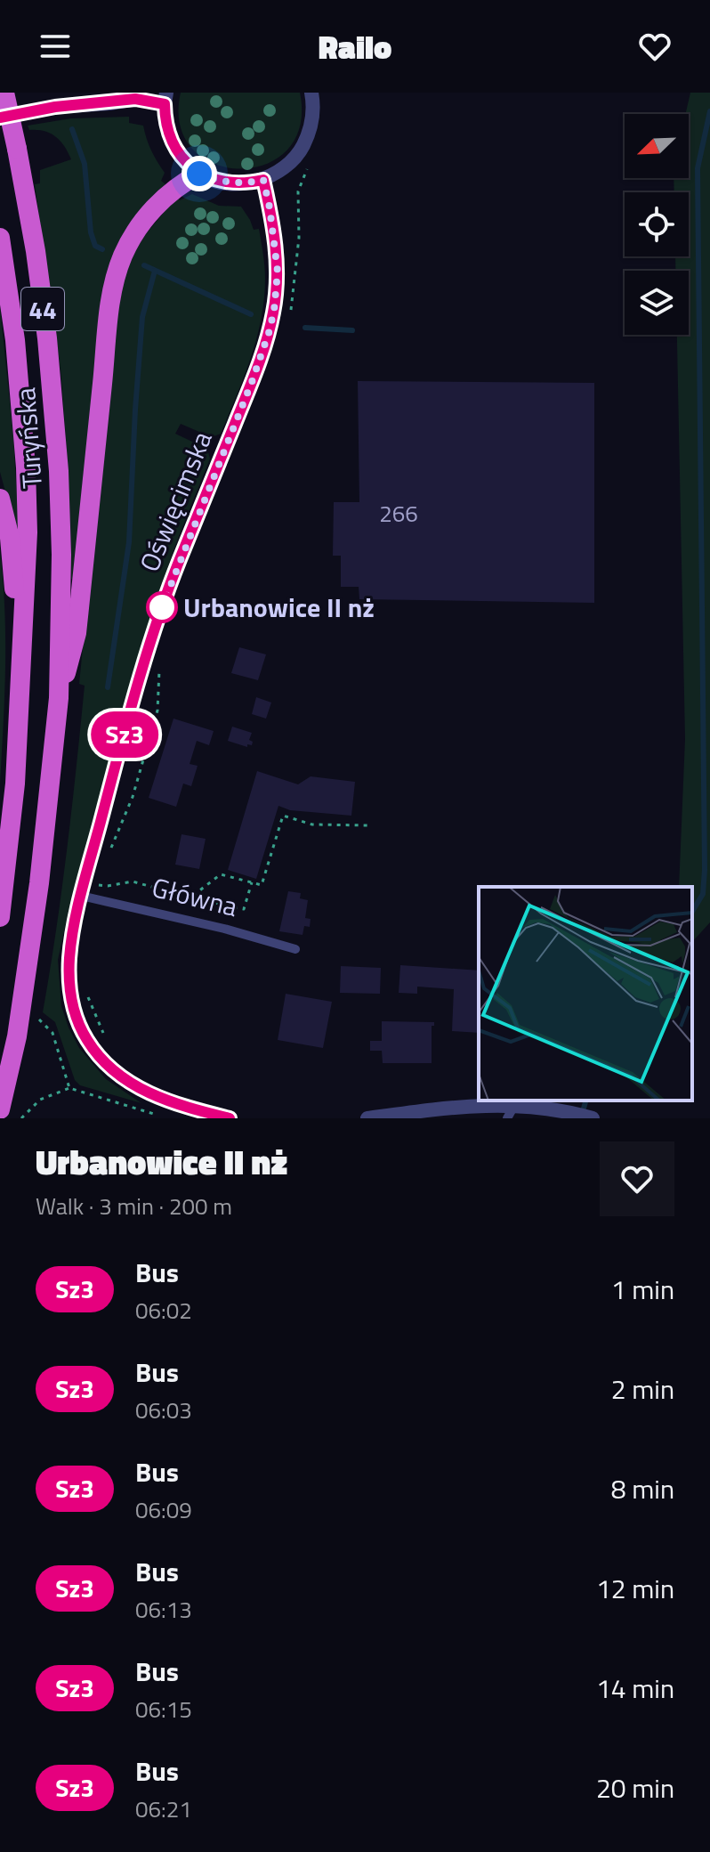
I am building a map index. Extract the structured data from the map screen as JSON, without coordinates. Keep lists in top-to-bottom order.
{
  "streets": {
    "highway": ["44", "Turyńska"],
    "street": ["Oświęcimska"],
    "lane": ["Główna"]
  },
  "crossings": [
    ["44", "Turyńska"],
    ["Oświęcimska", "Główna"]
  ],
  "places": ["Urbanowice II nż"],
  "lines": ["bus line Sz3"],
  "house_numbers": ["266"],
  "north": "bottom left",
  "page": {
    "header": "Railo",
    "on_map": "Sz3",
    "heading": ["Urbanowice II nż", "Walk · 3 min · 200 m"],
    "list": [
      {
        "mark": "Sz3",
        "name": "Bus",
        "note": "06:02",
        "value": "1 min"
      },
      {
        "mark": "Sz3",
        "name": "Bus",
        "note": "06:03",
        "value": "2 min"
      },
      {
        "mark": "Sz3",
        "name": "Bus",
        "note": "06:09",
        "value": "8 min"
      },
      {
        "mark": "Sz3",
        "name": "Bus",
        "note": "06:13",
        "value": "12 min"
      },
      {
        "mark": "Sz3",
        "name": "Bus",
        "note": "06:15",
        "value": "14 min"
      },
      {
        "mark": "Sz3",
        "name": "Bus",
        "note": "06:21",
        "value": "20 min"
      }
    ]
  }
}
